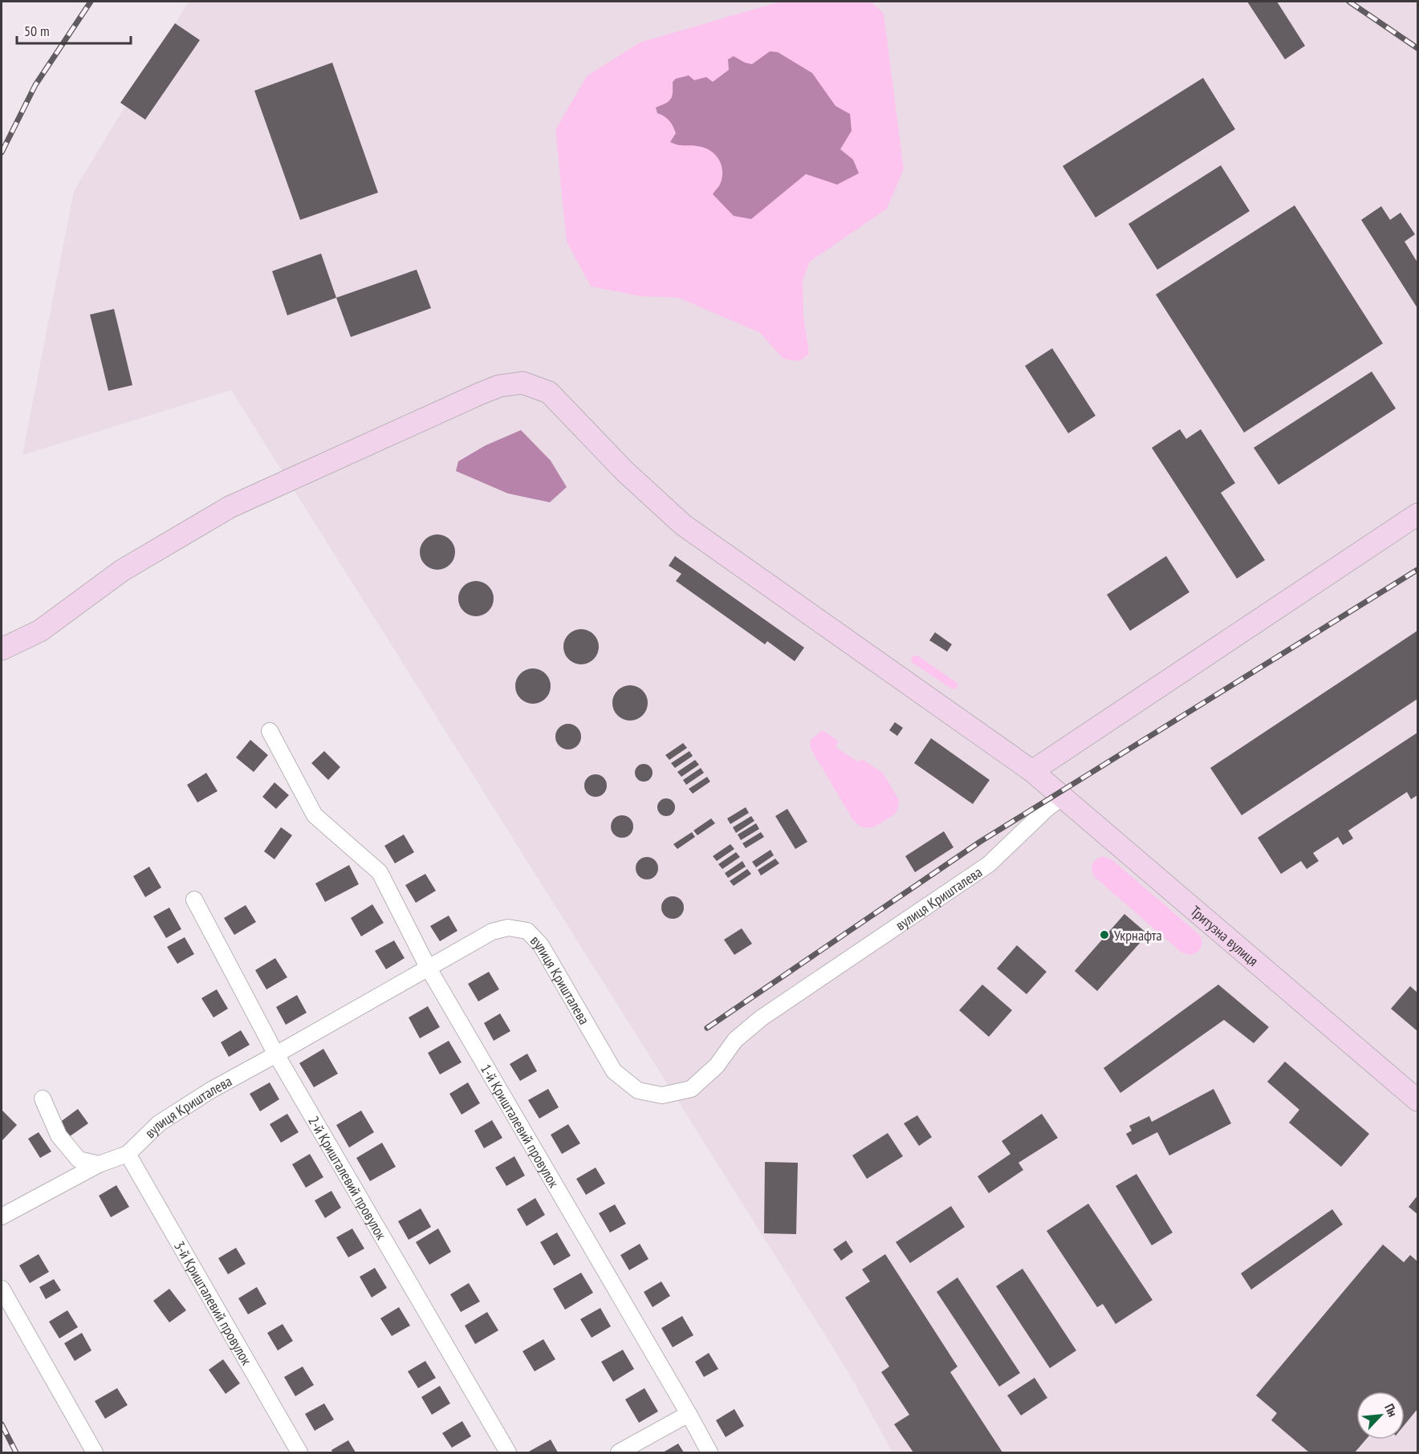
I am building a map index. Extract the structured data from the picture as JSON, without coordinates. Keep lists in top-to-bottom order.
{
  "streets": {
    "street": [
      "вулиця Кришталева",
      "Тритузна вулиця",
      "1-й Кришталевий провулок",
      "2-й Кришталевий провулок",
      "3-й Кришталевий провулок"
    ]
  },
  "crossings": [
    ["вулиця Кришталева", "Тритузна вулиця"],
    ["вулиця Кришталева", "1-й Кришталевий провулок"],
    ["вулиця Кришталева", "2-й Кришталевий провулок"],
    ["вулиця Кришталева", "3-й Кришталевий провулок"]
  ],
  "places": ["Укрнафта"],
  "scale_bar": "50 m",
  "north": "top right"
}
